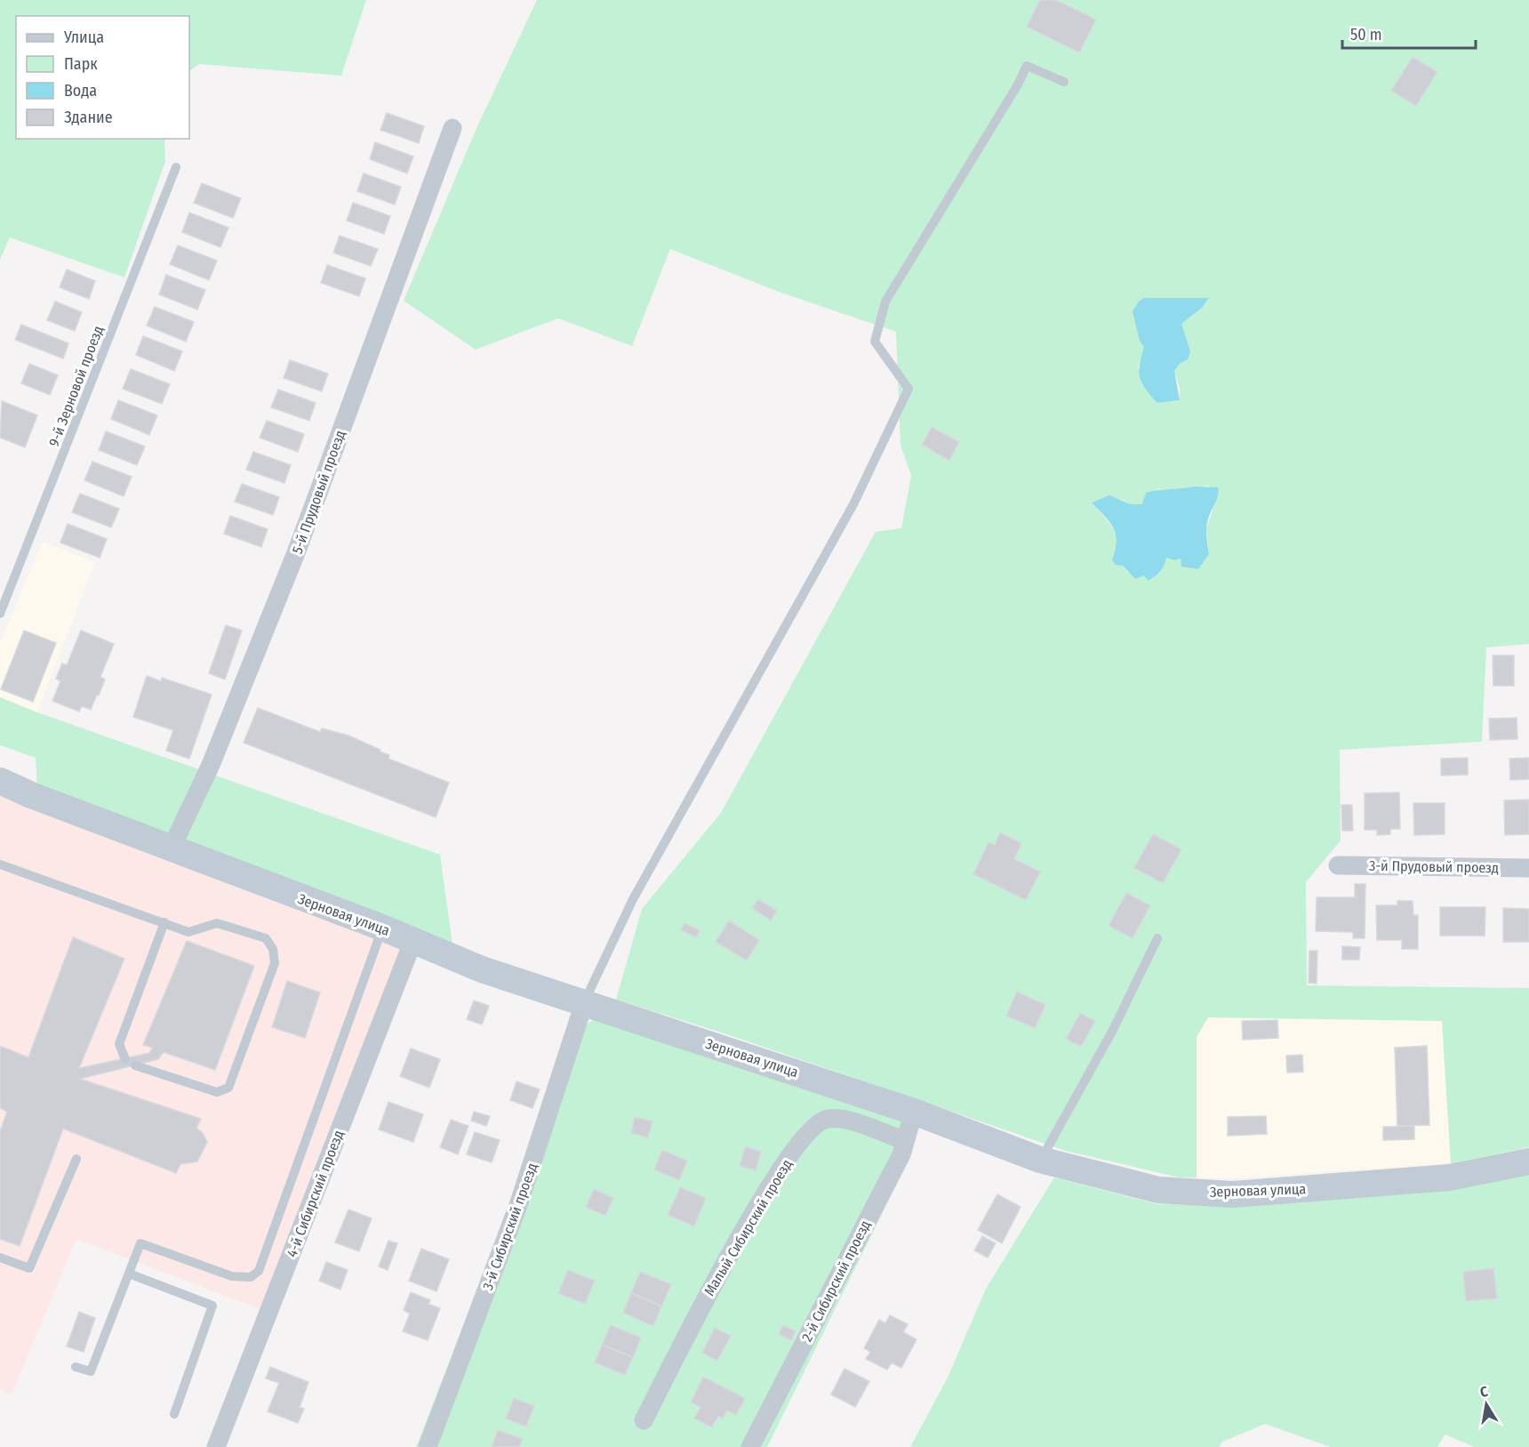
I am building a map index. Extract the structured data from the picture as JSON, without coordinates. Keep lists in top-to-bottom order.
{
  "streets": {
    "street": [
      "5-й Прудовый проезд",
      "3-й Прудовый проезд",
      "Зерновая улица",
      "4-й Сибирский проезд",
      "3-й Сибирский проезд",
      "Малый Сибирский проезд",
      "2-й Сибирский проезд"
    ],
    "lane": ["9-й Зерновой проезд"]
  },
  "crossings": [
    ["5-й Прудовый проезд", "Зерновая улица"],
    ["Зерновая улица", "4-й Сибирский проезд"],
    ["Зерновая улица", "3-й Сибирский проезд"],
    ["Зерновая улица", "2-й Сибирский проезд"],
    ["Малый Сибирский проезд", "2-й Сибирский проезд"]
  ],
  "legend": [
    "Улица",
    "Парк",
    "Вода",
    "Здание"
  ],
  "scale_bar": "50 m",
  "north": "top"
}
